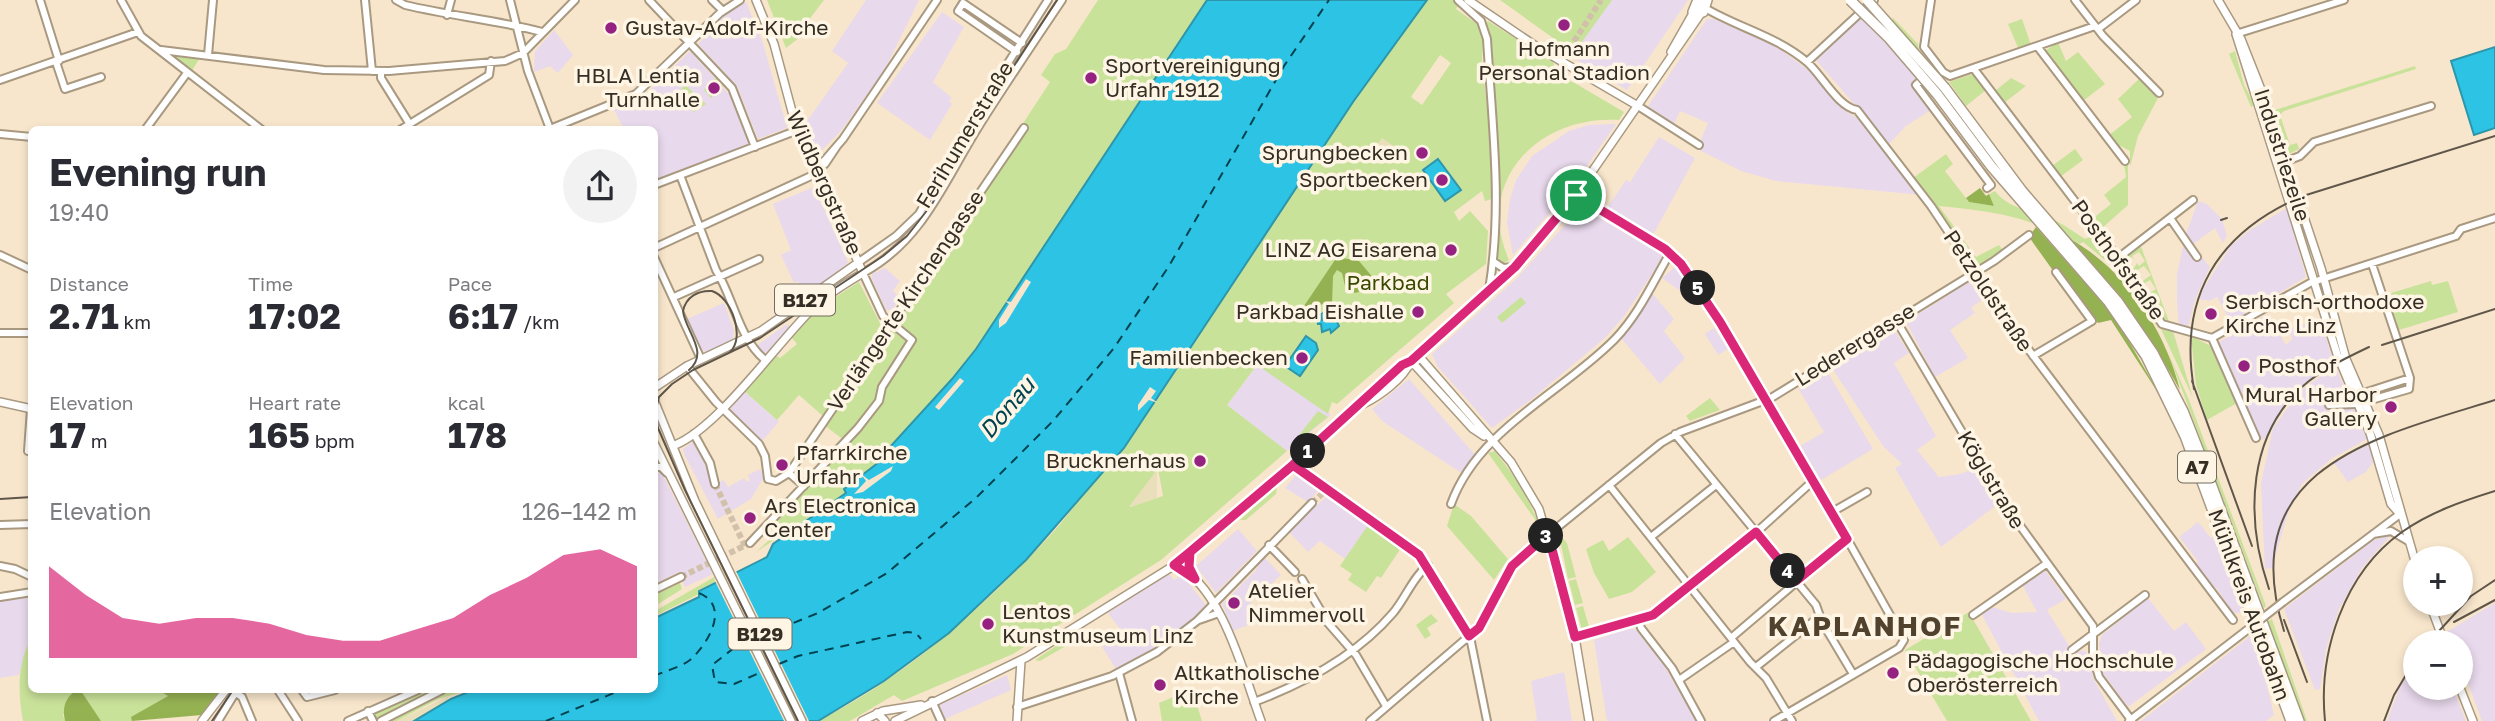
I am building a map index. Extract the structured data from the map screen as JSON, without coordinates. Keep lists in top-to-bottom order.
{
  "streets": {
    "highway": ["A7", "Mühlkreis Autobahn"],
    "main road": [
      "Ferihumerstraße",
      "Industriezeile",
      "Wildbergstraße",
      "B127",
      "B129"
    ],
    "street": [
      "Posthofstraße",
      "Petzoldstraße",
      "Verlängerte Kirchengasse",
      "Lederergasse",
      "Köglstraße"
    ]
  },
  "crossings": [
    ["Ferihumerstraße", "Wildbergstraße"],
    ["Ferihumerstraße", "B127"],
    ["Wildbergstraße", "Verlängerte Kirchengasse"],
    ["Petzoldstraße", "Lederergasse"],
    ["B127", "B129"],
    ["Lederergasse", "Köglstraße"],
    ["A7", "Mühlkreis Autobahn"]
  ],
  "districts": ["KAPLANHOF"],
  "water": ["Donau"],
  "parks": ["Parkbad"],
  "places": [
    "Hofmann Personal Stadion",
    "Gustav-Adolf-Kirche",
    "Sportvereinigung Urfahr 1912",
    "HBLA Lentia Turnhalle",
    "Sprungbecken",
    "Sportbecken",
    "LINZ AG Eisarena",
    "Parkbad Eishalle",
    "Serbisch-orthodoxe Kirche Linz",
    "Familienbecken",
    "Posthof",
    "Mural Harbor Gallery",
    "Brucknerhaus",
    "Pfarrkirche Urfahr",
    "Ars Electronica Center",
    "Atelier Nimmervoll",
    "Lentos Kunstmuseum Linz",
    "Pädagogische Hochschule Oberösterreich",
    "Altkatholische Kirche"
  ],
  "page": {
    "heading": ["Evening run", "19:40"],
    "stats": [
      ["Distance", "2.71 km"],
      ["Time", "17:02"],
      ["Pace", "6:17 /km"],
      ["Elevation", "17 m"],
      ["Heart rate", "165 bpm"],
      ["kcal", "178"]
    ],
    "pins": [
      "5",
      "1",
      "3",
      "4"
    ],
    "chart": ["Elevation", "126–142 m"],
    "map_buttons": ["+", "−"]
  }
}
